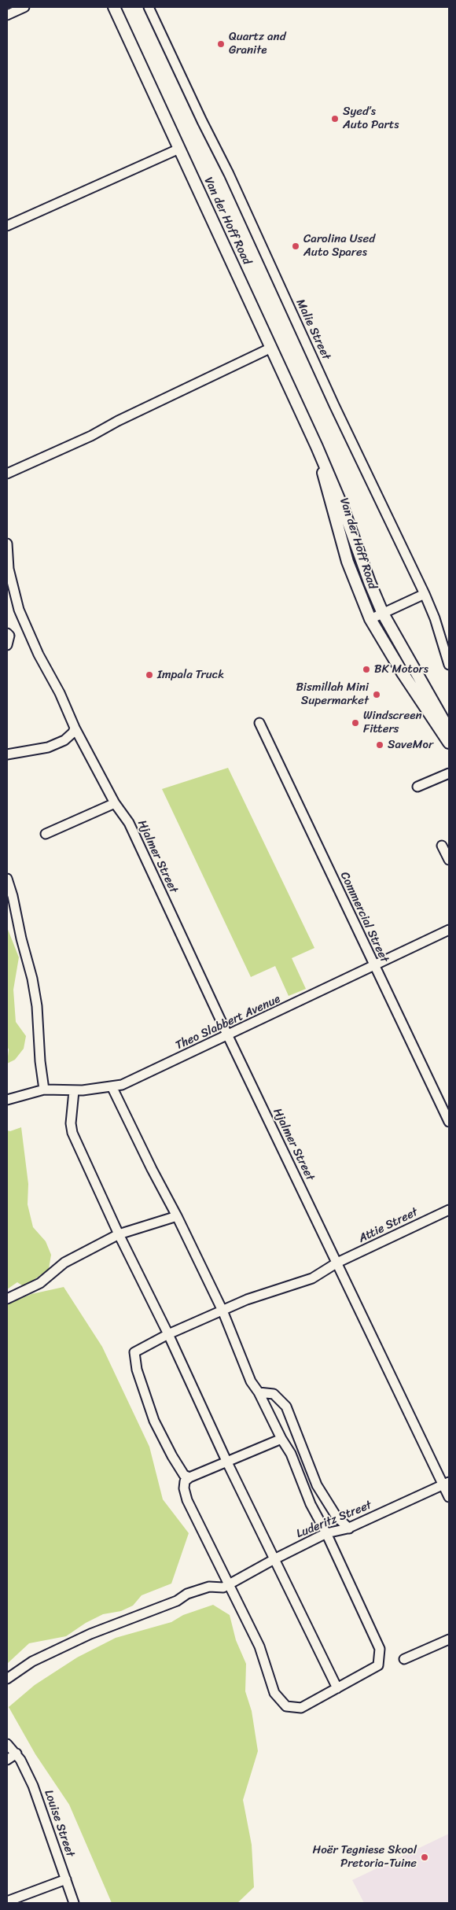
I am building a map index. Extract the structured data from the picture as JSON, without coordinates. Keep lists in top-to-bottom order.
{
  "streets": {
    "main road": ["Van der Hoff Road"],
    "street": [
      "Malie Street",
      "Hjalmer Street",
      "Commercial Street",
      "Theo Slabbert Avenue",
      "Attie Street",
      "Luderitz Street",
      "Louise Street"
    ]
  },
  "crossings": [
    ["Hjalmer Street", "Theo Slabbert Avenue"],
    ["Hjalmer Street", "Attie Street"],
    ["Hjalmer Street", "Luderitz Street"],
    ["Commercial Street", "Theo Slabbert Avenue"]
  ],
  "places": [
    "Quartz and Granite",
    "Syed’s Auto Parts",
    "Carolina Used Auto Spares",
    "BK Motors",
    "Impala Truck",
    "Bismillah Mini Supermarket",
    "Windscreen Fitters",
    "SaveMor",
    "Hoër Tegniese Skool Pretoria-Tuine"
  ]
}
